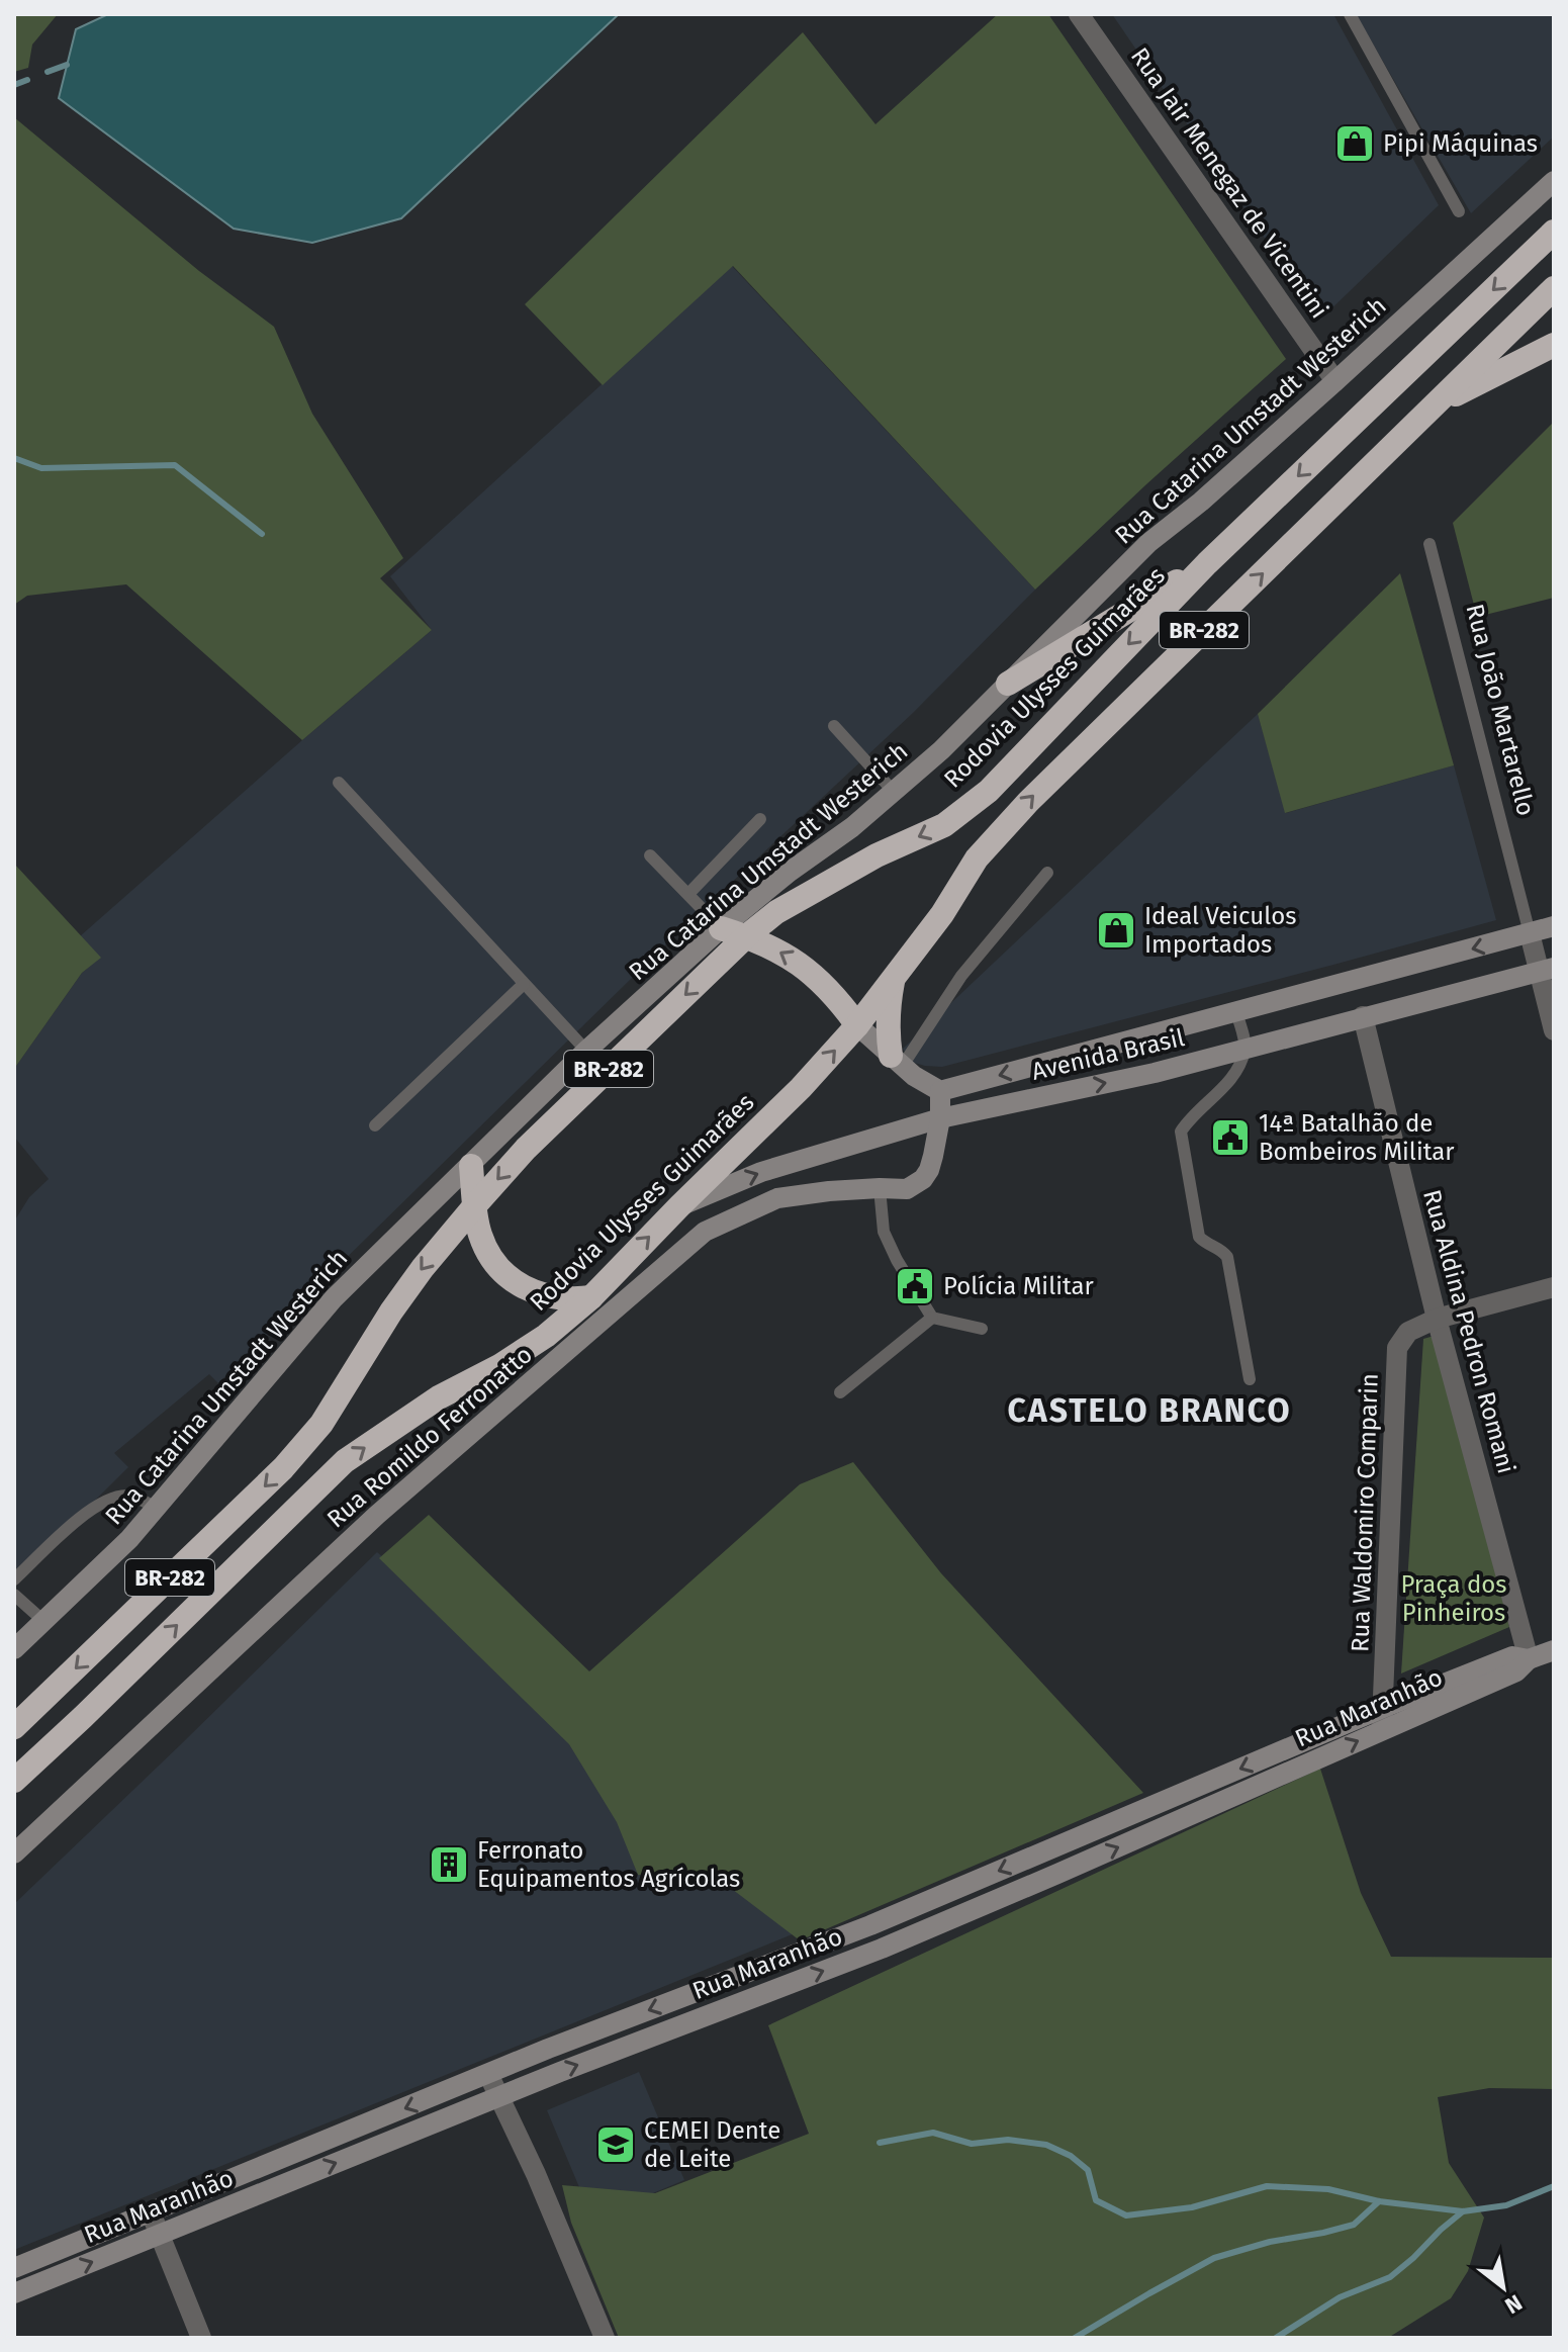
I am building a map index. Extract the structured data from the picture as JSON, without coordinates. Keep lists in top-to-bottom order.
{
  "streets": {
    "highway": ["BR-282", "Rodovia Ulysses Guimarães"],
    "street": [
      "Rua Jair Menegaz de Vicentini",
      "Rua Catarina Umstadt Westerich",
      "Rua João Martarello",
      "Avenida Brasil",
      "Rua Aldina Pedron Romani",
      "Rua Romildo Ferronatto",
      "Rua Waldomiro Comparin",
      "Rua Maranhão"
    ]
  },
  "crossings": [
    ["Rua Jair Menegaz de Vicentini", "Rua Catarina Umstadt Westerich"],
    ["Rodovia Ulysses Guimarães", "Avenida Brasil"],
    ["Rua João Martarello", "Avenida Brasil"],
    ["Avenida Brasil", "Rua Aldina Pedron Romani"],
    ["Avenida Brasil", "Rua Romildo Ferronatto"],
    ["Rua Aldina Pedron Romani", "Rua Waldomiro Comparin"],
    ["Rua Aldina Pedron Romani", "Rua Maranhão"],
    ["Rua Waldomiro Comparin", "Rua Maranhão"]
  ],
  "districts": ["CASTELO BRANCO"],
  "parks": ["Praça dos Pinheiros"],
  "places": {
    "shop": ["Pipi Máquinas", "Ideal Veiculos Importados"],
    "public building": ["14ª Batalhão de Bombeiros Militar", "Polícia Militar"],
    "building": ["Ferronato Equipamentos Agrícolas"],
    "school or university": ["CEMEI Dente de Leite"]
  },
  "north": "bottom right"
}
